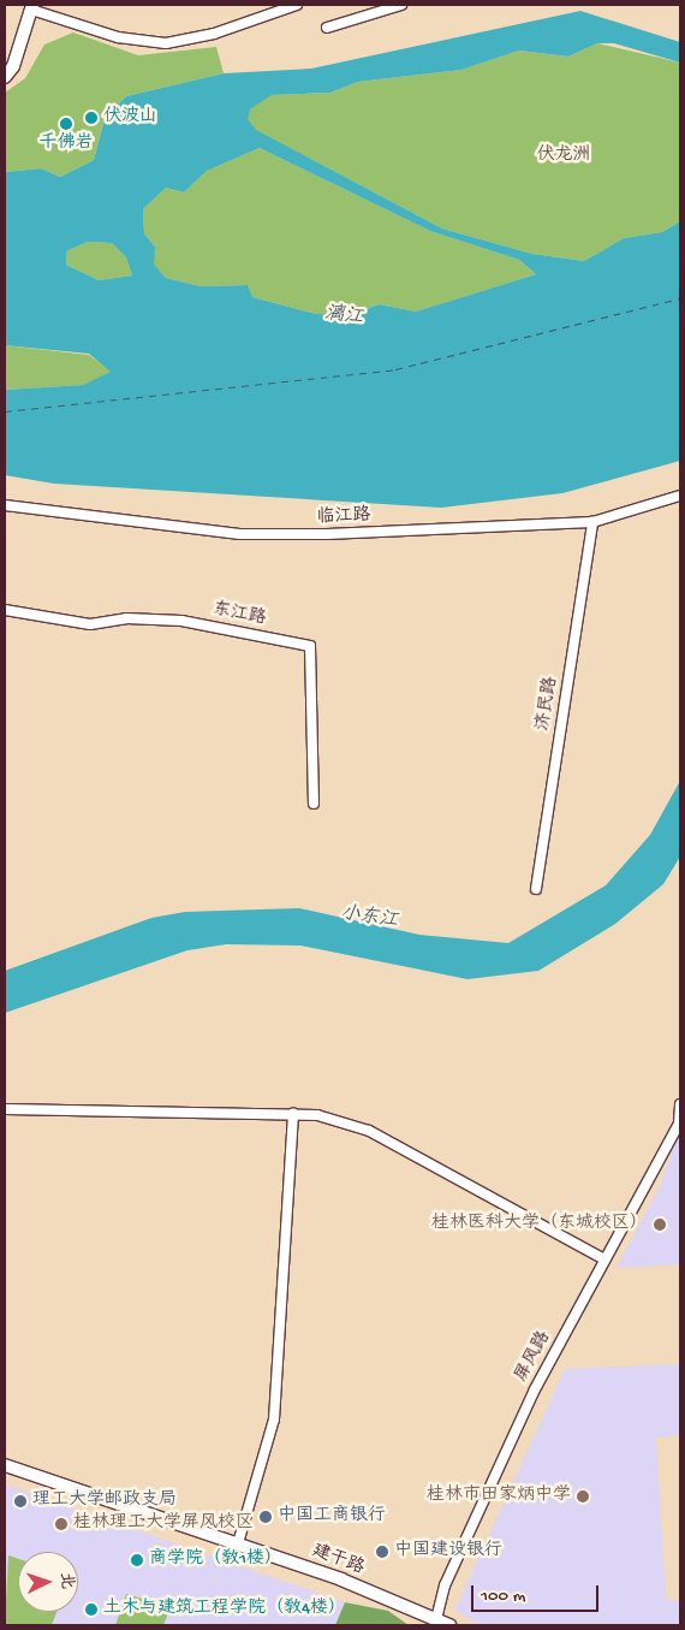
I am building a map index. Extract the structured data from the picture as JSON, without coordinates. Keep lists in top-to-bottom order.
{
  "streets": {
    "main road": ["建干路"],
    "street": [
      "临江路",
      "东江路",
      "济民路",
      "屏风路"
    ]
  },
  "crossings": [
    ["临江路", "济民路"],
    ["屏风路", "建干路"]
  ],
  "water": ["漓江", "小东江"],
  "parks": ["伏龙洲"],
  "places": [
    "伏波山",
    "千佛岩",
    "桂林医科大学（东城校区）",
    "桂林市田家炳中学",
    "理工大学邮政支局",
    "中国工商银行",
    "桂林理工大学屏风校区",
    "中国建设银行",
    "商学院（教1楼）",
    "土木与建筑工程学院（教4楼）"
  ],
  "scale_bar": "100 m",
  "north": "right"
}
